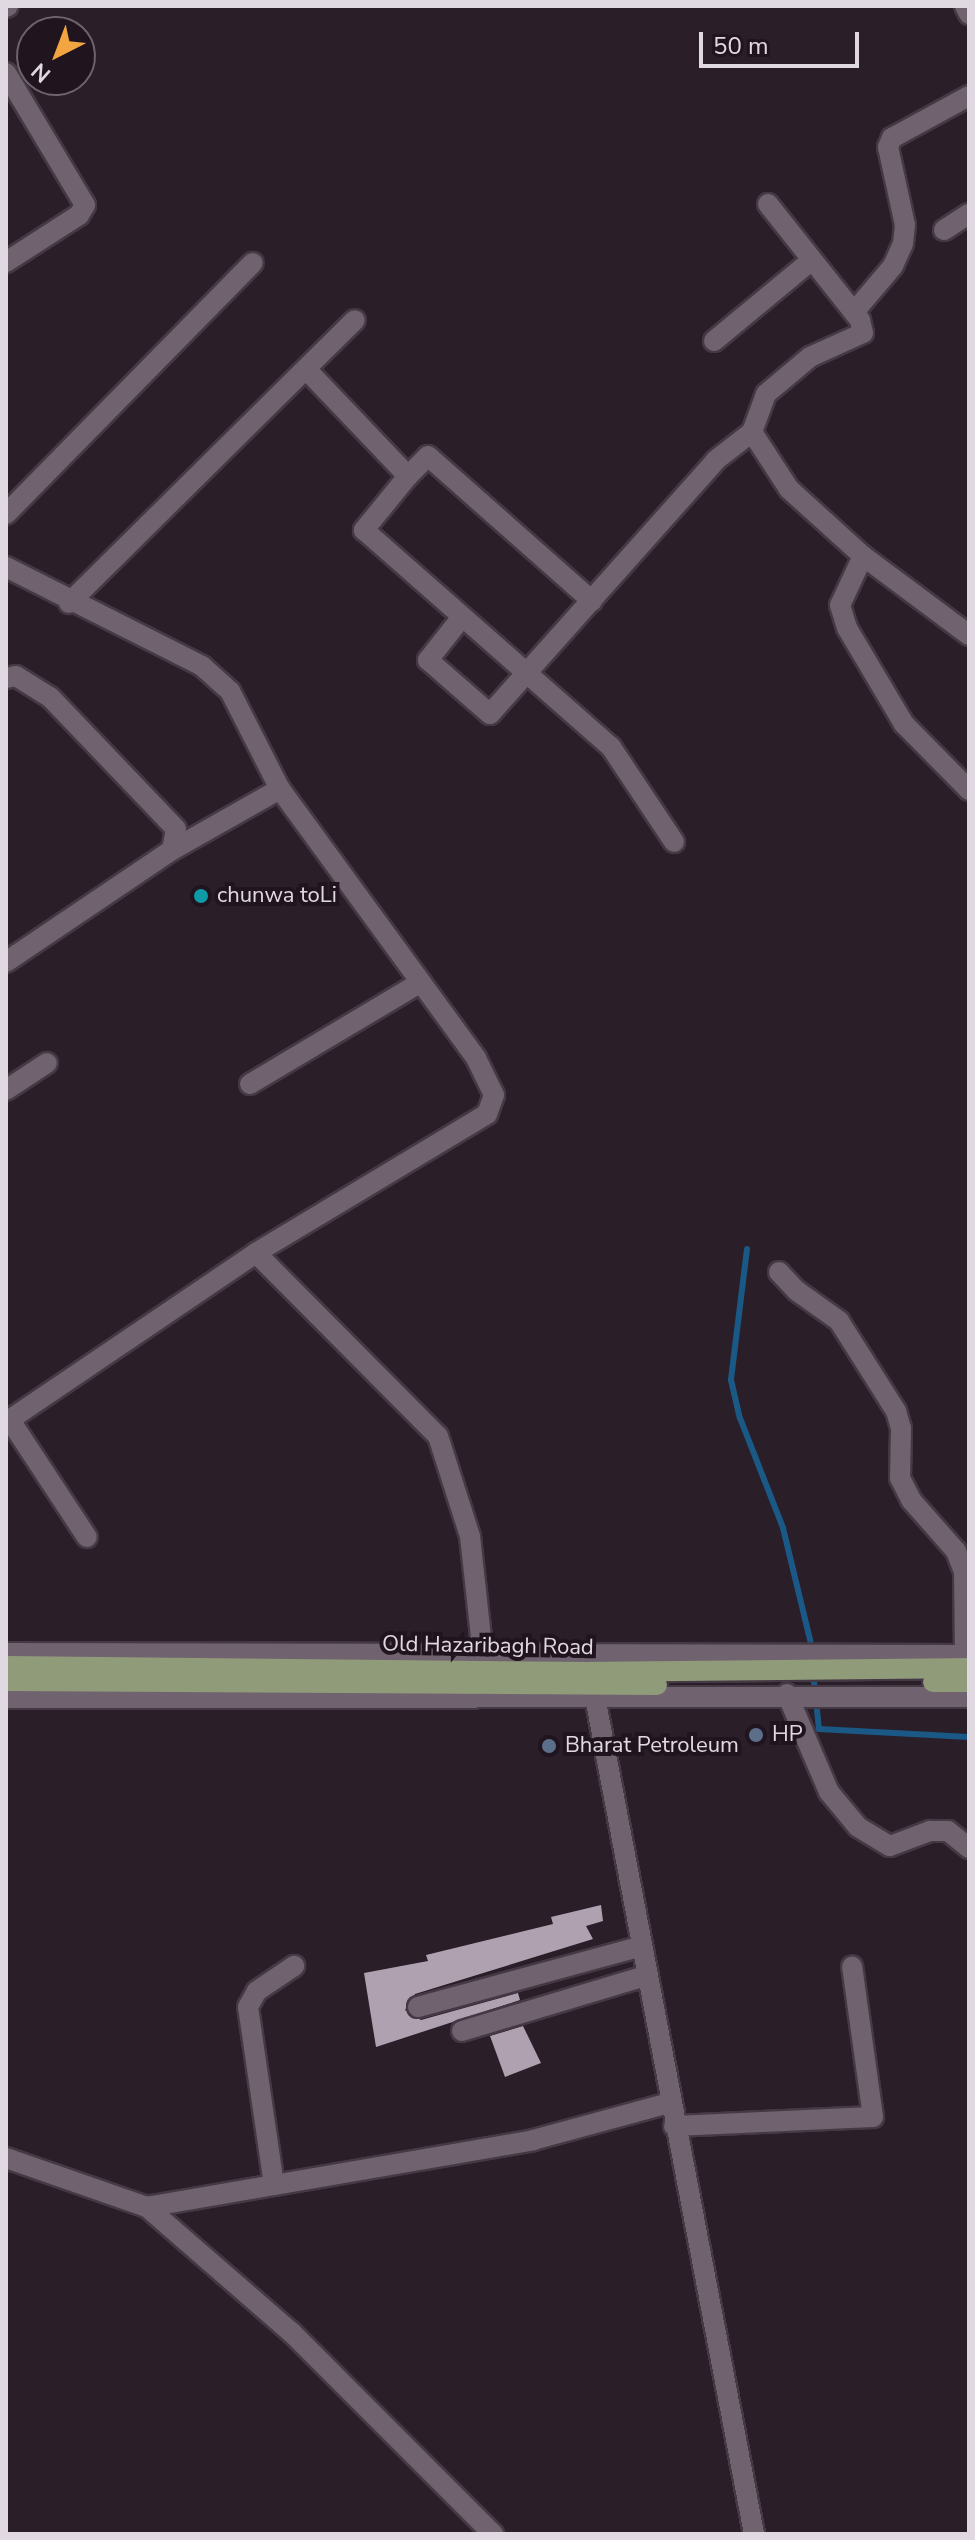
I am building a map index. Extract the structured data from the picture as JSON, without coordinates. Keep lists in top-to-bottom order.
{
  "streets": {
    "main road": ["Old Hazaribagh Road"]
  },
  "places": ["chunwa toLi", "HP", "Bharat Petroleum"],
  "scale_bar": "50 m",
  "north": "bottom left"
}
